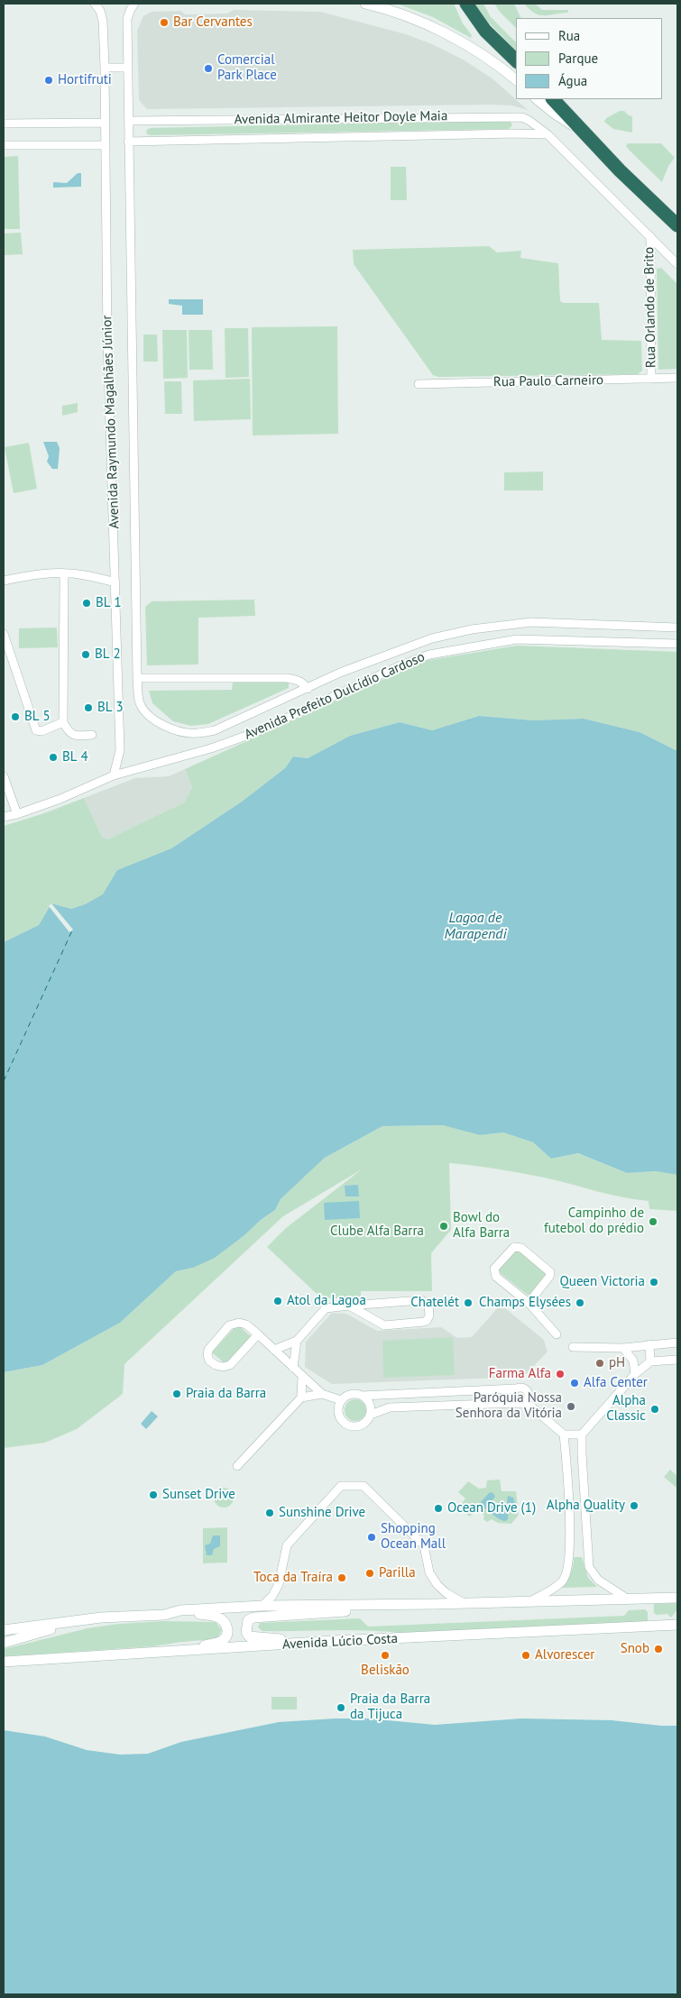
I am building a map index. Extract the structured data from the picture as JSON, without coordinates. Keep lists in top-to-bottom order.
{
  "streets": {
    "main road": ["Avenida Lúcio Costa"],
    "street": [
      "Avenida Almirante Heitor Doyle Maia",
      "Rua Orlando de Brito",
      "Rua Paulo Carneiro",
      "Avenida Raymundo Magalhães Júnior",
      "Avenida Prefeito Dulcídio Cardoso"
    ]
  },
  "crossings": [
    ["Avenida Almirante Heitor Doyle Maia", "Rua Orlando de Brito"],
    ["Avenida Almirante Heitor Doyle Maia", "Avenida Raymundo Magalhães Júnior"],
    ["Rua Orlando de Brito", "Rua Paulo Carneiro"],
    ["Avenida Raymundo Magalhães Júnior", "Avenida Prefeito Dulcídio Cardoso"]
  ],
  "water": ["Lagoa de Marapendi"],
  "parks": ["Clube Alfa Barra"],
  "places": [
    "Bar Cervantes",
    "Comercial Park Place",
    "Hortifruti",
    "BL 1",
    "BL 2",
    "BL 3",
    "BL 5",
    "BL 4",
    "Campinho de futebol do prédio",
    "Bowl do Alfa Barra",
    "Queen Victoria",
    "Atol da Lagoa",
    "Chatelét",
    "Champs Elysées",
    "pH",
    "Farma Alfa",
    "Alfa Center",
    "Praia da Barra",
    "Paróquia Nossa Senhora da Vitória",
    "Alpha Classic",
    "Sunset Drive",
    "Alpha Quality",
    "Ocean Drive (1)",
    "Sunshine Drive",
    "Shopping Ocean Mall",
    "Parilla",
    "Toca da Traíra",
    "Snob",
    "Beliskão",
    "Alvorescer",
    "Praia da Barra da Tijuca"
  ],
  "legend": ["Rua", "Parque", "Água"]
}
